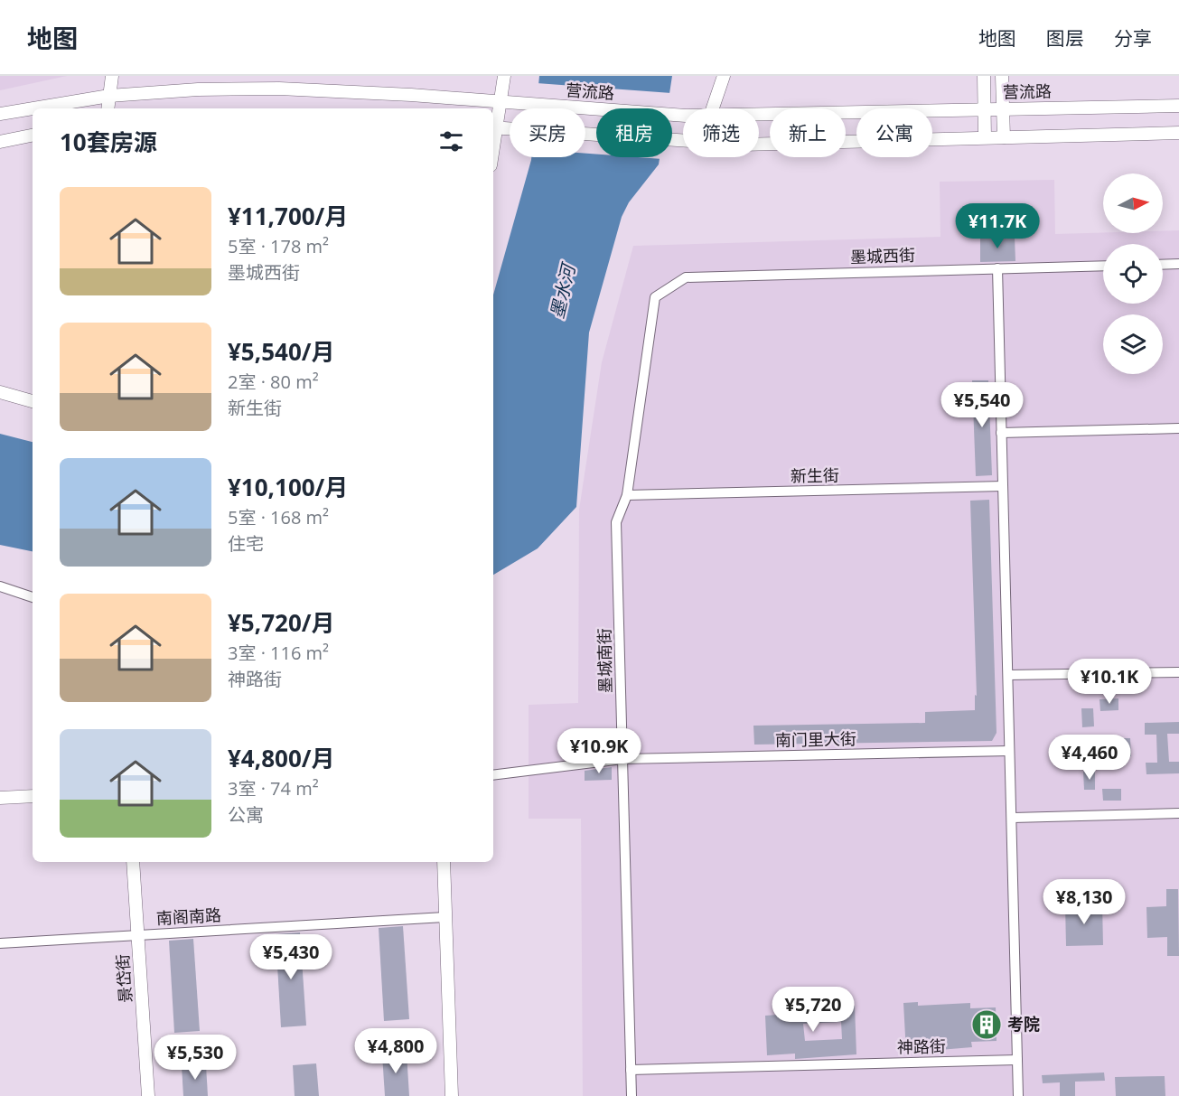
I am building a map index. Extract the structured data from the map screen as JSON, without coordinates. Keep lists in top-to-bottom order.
{
  "streets": {
    "main road": ["营流路", "景岱街"],
    "street": [
      "墨城西街",
      "新生街",
      "墨城南街",
      "南门里大街",
      "南阁南路",
      "神路街"
    ]
  },
  "crossings": [
    ["墨城西街", "墨城南街"],
    ["新生街", "墨城南街"],
    ["墨城南街", "南门里大街"],
    ["墨城南街", "神路街"],
    ["南阁南路", "景岱街"]
  ],
  "water": ["墨水河"],
  "places": {
    "building": ["考院"]
  },
  "north": "right",
  "page": {
    "header": "地图",
    "nav": ["地图", "图层", "分享"],
    "chip": [
      "买房",
      "租房",
      "筛选",
      "新上",
      "公寓"
    ],
    "heading": "10套房源",
    "list": [
      {
        "name": "¥11,700/月",
        "note": "5室 · 178 m² · 墨城西街"
      },
      {
        "name": "¥5,540/月",
        "note": "2室 · 80 m² · 新生街"
      },
      {
        "name": "¥10,100/月",
        "note": "5室 · 168 m² · 住宅"
      },
      {
        "name": "¥5,720/月",
        "note": "3室 · 116 m² · 神路街"
      },
      {
        "name": "¥4,800/月",
        "note": "3室 · 74 m² · 公寓"
      }
    ],
    "price": [
      "¥11.7K",
      "¥5,540",
      "¥10.1K",
      "¥10.9K",
      "¥4,460",
      "¥8,130",
      "¥5,430",
      "¥5,720",
      "¥4,800",
      "¥5,530"
    ]
  }
}
